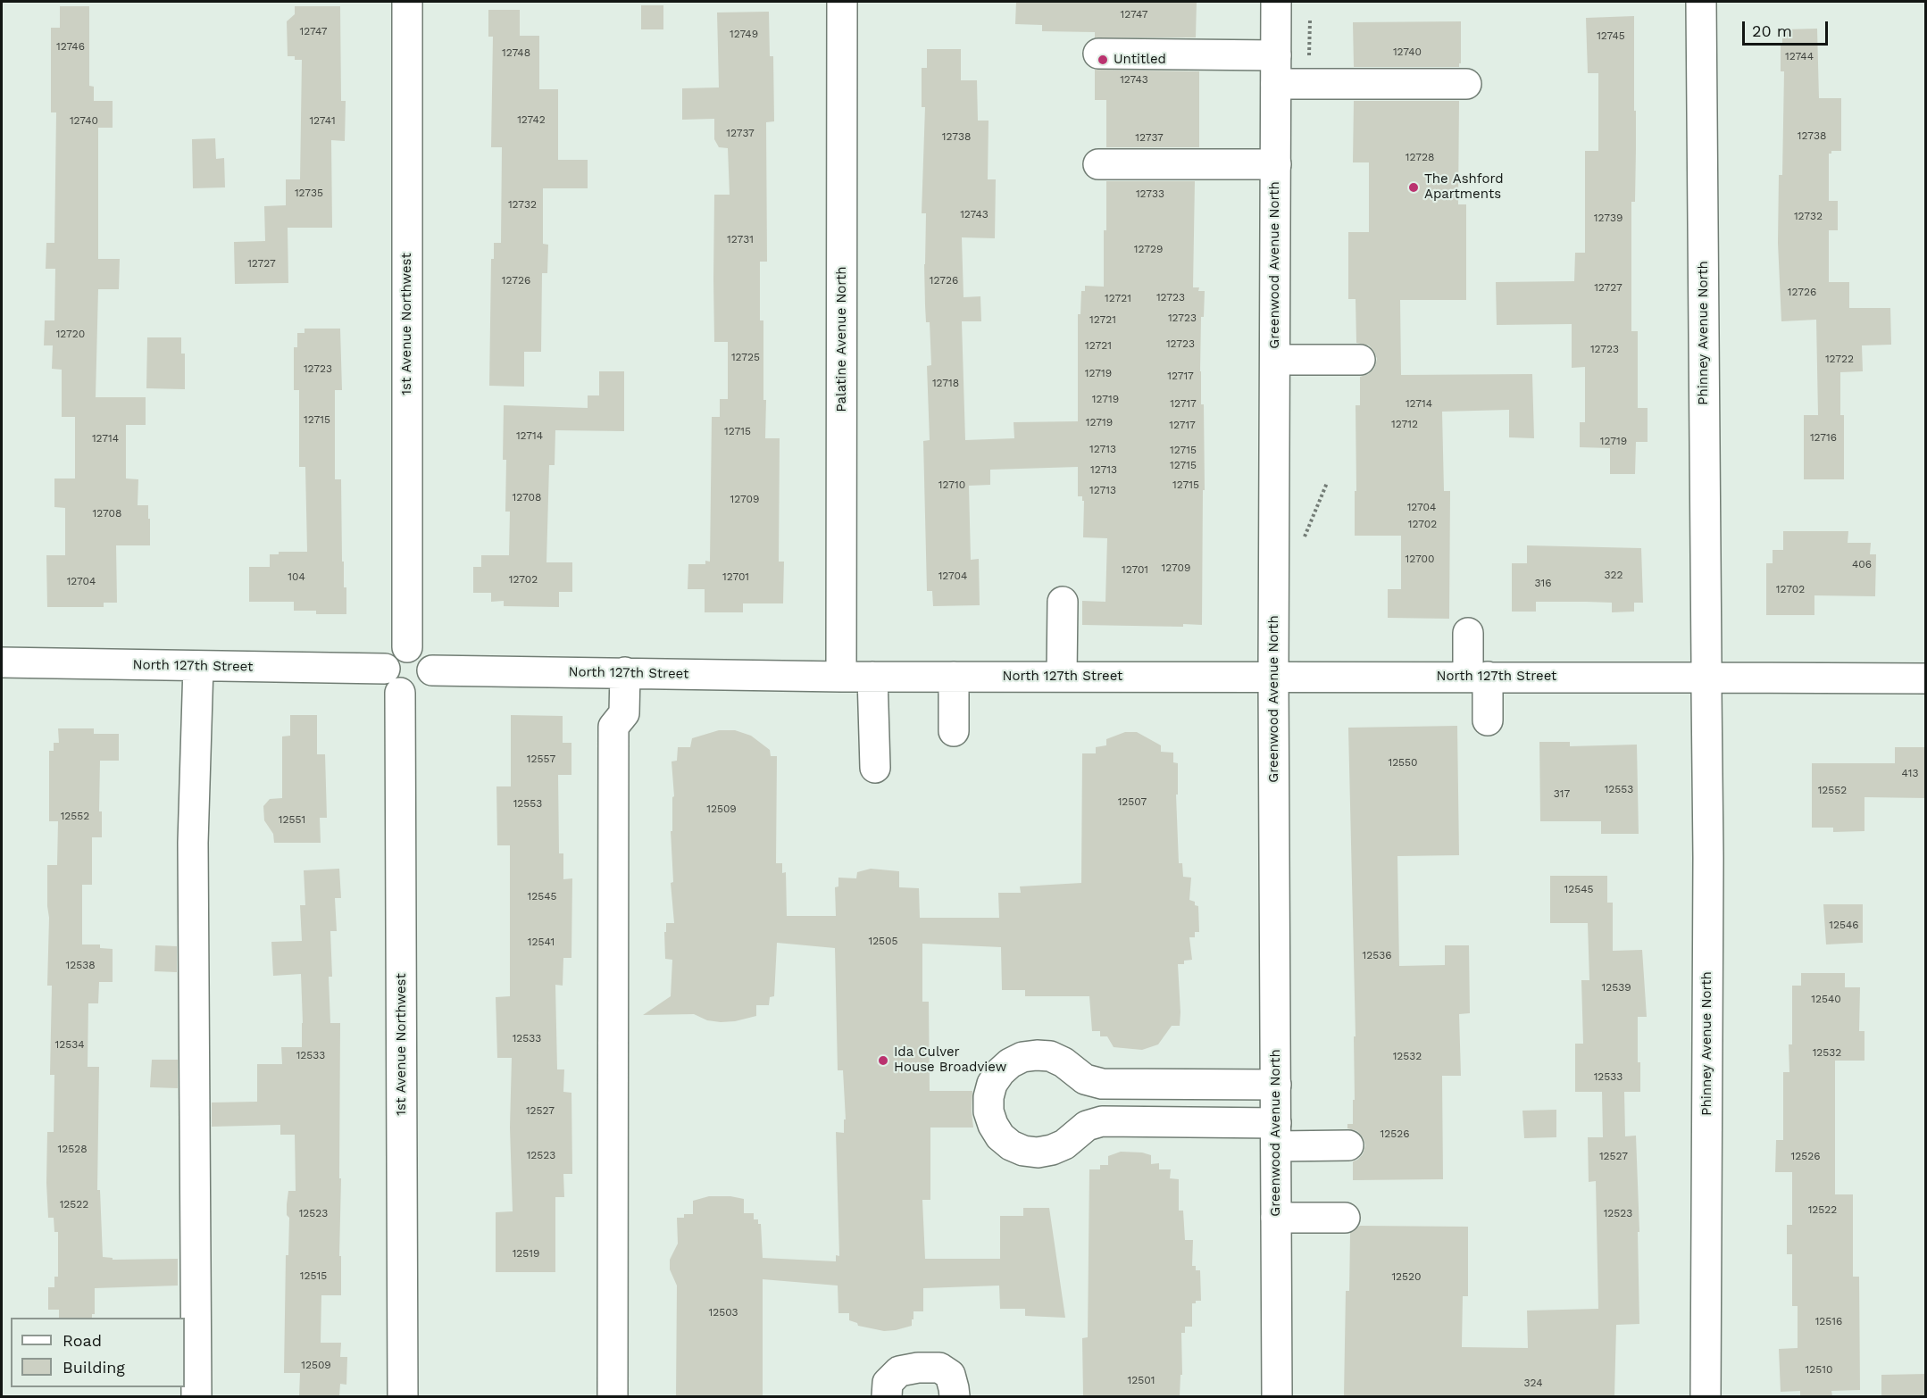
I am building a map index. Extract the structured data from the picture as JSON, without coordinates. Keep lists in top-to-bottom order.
{
  "streets": {
    "street": [
      "Greenwood Avenue North",
      "1st Avenue Northwest",
      "Phinney Avenue North",
      "Palatine Avenue North",
      "North 127th Street"
    ]
  },
  "crossings": [
    ["Greenwood Avenue North", "North 127th Street"],
    ["1st Avenue Northwest", "North 127th Street"],
    ["Phinney Avenue North", "North 127th Street"],
    ["Palatine Avenue North", "North 127th Street"]
  ],
  "places": ["Untitled", "The Ashford Apartments", "Ida Culver House Broadview"],
  "house_numbers": [
    "12747",
    "12747",
    "12749",
    "12745",
    "12746",
    "12740",
    "12748",
    "12744",
    "12743",
    "12742",
    "12740",
    "12741",
    "12737",
    "12738",
    "12738",
    "12737",
    "12728",
    "12735",
    "12733",
    "12732",
    "12743",
    "12732",
    "12739",
    "12731",
    "12729",
    "12727",
    "12726",
    "12726",
    "12727",
    "12726",
    "12723",
    "12721",
    "12723",
    "12721",
    "12720",
    "12723",
    "12721",
    "12723",
    "12725",
    "12722",
    "12723",
    "12719",
    "12717",
    "12718",
    "12719",
    "12717",
    "12714",
    "12715",
    "12719",
    "12712",
    "12717",
    "12715",
    "12714",
    "12716",
    "12714",
    "12719",
    "12713",
    "12715",
    "12715",
    "12713",
    "12710",
    "12715",
    "12713",
    "12708",
    "12709",
    "12704",
    "12708",
    "12702",
    "12700",
    "406",
    "12709",
    "12701",
    "322",
    "12704",
    "104",
    "12701",
    "12702",
    "12704",
    "316",
    "12702",
    "12557",
    "12550",
    "413",
    "12553",
    "12552",
    "317",
    "12507",
    "12553",
    "12509",
    "12552",
    "12551",
    "12545",
    "12545",
    "12546",
    "12505",
    "12541",
    "12536",
    "12538",
    "12539",
    "12540",
    "12533",
    "12534",
    "12532",
    "12533",
    "12532",
    "12533",
    "12527",
    "12526",
    "12528",
    "12523",
    "12527",
    "12526",
    "12522",
    "12522",
    "12523",
    "12523",
    "12519",
    "12515",
    "12520",
    "12503",
    "12516",
    "12509",
    "12510",
    "12501",
    "324"
  ],
  "legend": ["Road", "Building"],
  "scale_bar": "20 m"
}
